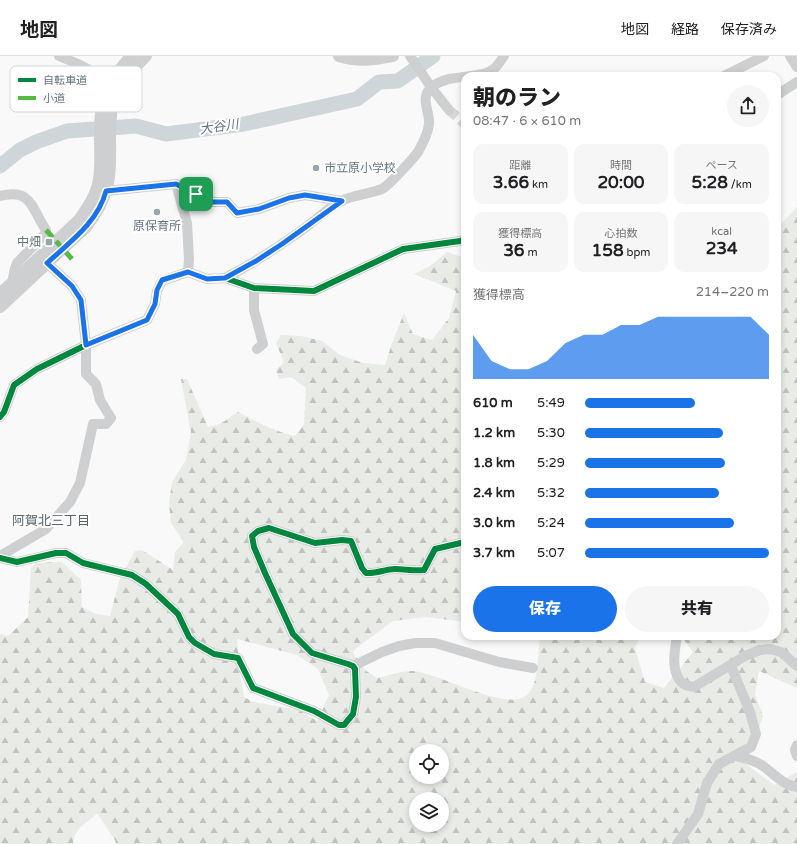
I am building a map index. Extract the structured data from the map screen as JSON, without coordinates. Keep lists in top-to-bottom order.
{
  "districts": ["阿賀北三丁目"],
  "water": ["大谷川"],
  "places": {
    "other": ["市立原小学校", "原保育所"],
    "transit": ["中畑"]
  },
  "legend": ["自転車道", "小道"],
  "page": {
    "header": "地図",
    "nav": ["地図", "経路", "保存済み"],
    "heading": ["朝のラン", "08:47 · 6 × 610 m"],
    "stats": [
      ["距離", "3.66 km"],
      ["時間", "20:00"],
      ["ペース", "5:28 /km"],
      ["獲得標高", "36 m"],
      ["心拍数", "158 bpm"],
      ["kcal", "234"]
    ],
    "chart": ["獲得標高", "214–220 m"],
    "list": [
      {
        "name": "610 m",
        "note": "5:49"
      },
      {
        "name": "1.2 km",
        "note": "5:30"
      },
      {
        "name": "1.8 km",
        "note": "5:29"
      },
      {
        "name": "2.4 km",
        "note": "5:32"
      },
      {
        "name": "3.0 km",
        "note": "5:24"
      },
      {
        "name": "3.7 km",
        "note": "5:07"
      }
    ],
    "buttons": ["保存", "共有"]
  }
}
